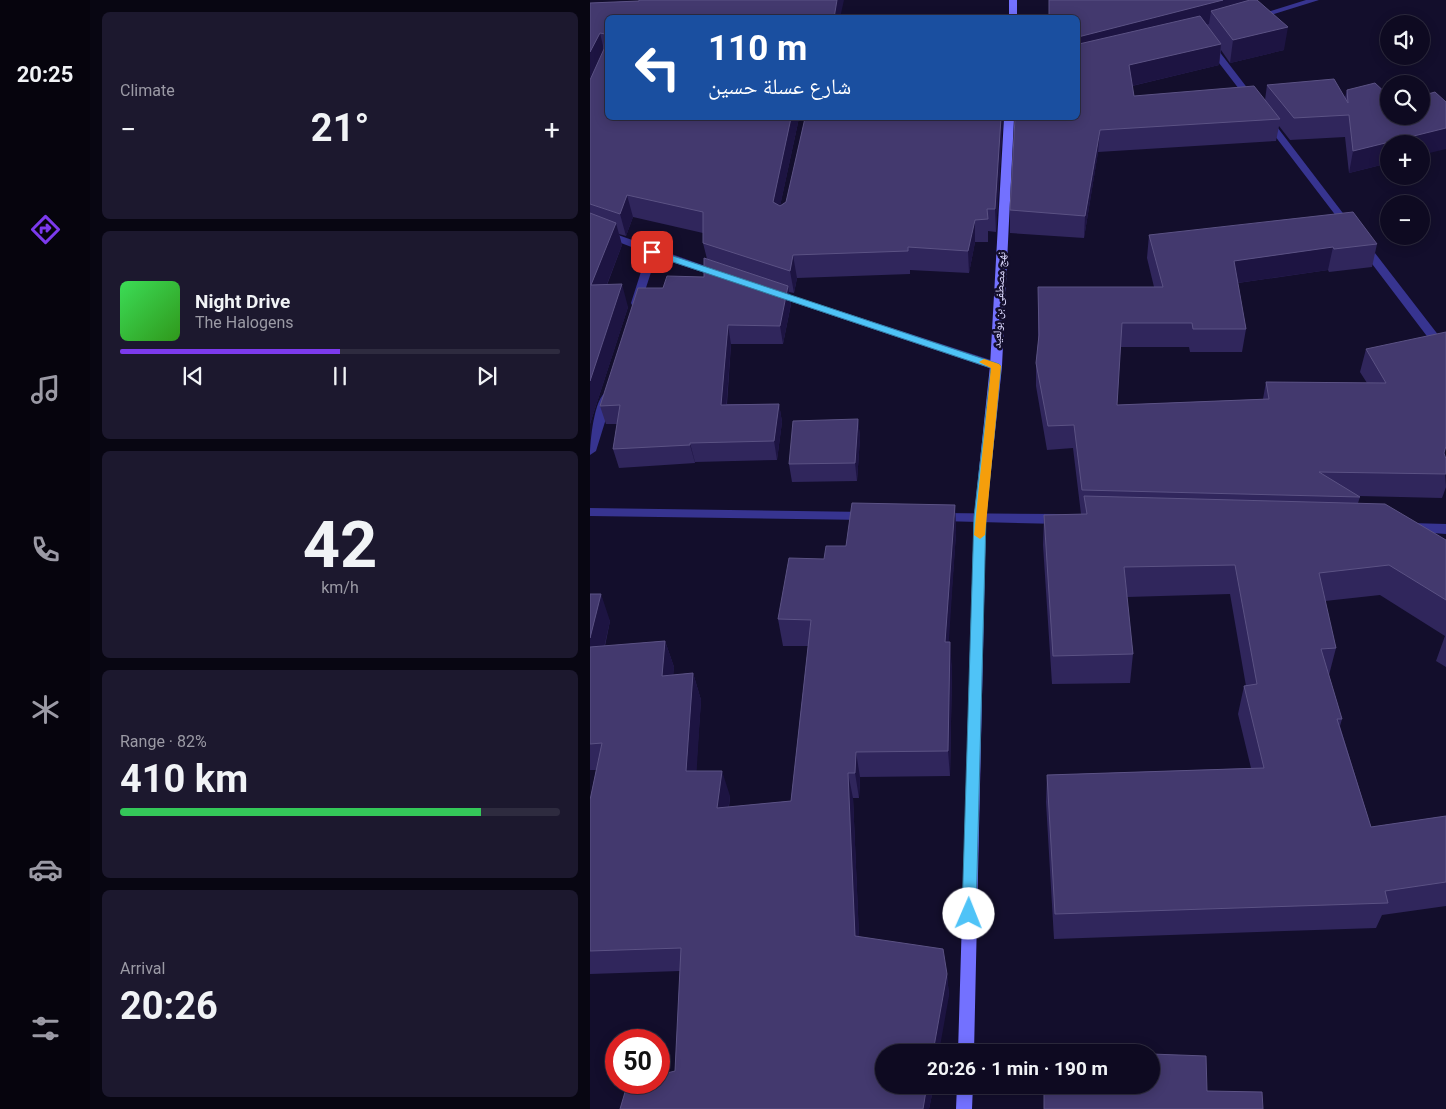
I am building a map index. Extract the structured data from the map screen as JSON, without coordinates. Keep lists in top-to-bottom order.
{
  "streets": {
    "main road": ["نهج مصطفى بن بولعيد"]
  },
  "page": {
    "tabs": "20:25",
    "tile": [
      "Climate",
      ["42", "km/h"],
      ["Range · 82%", "410 km"],
      ["Arrival", "20:26"]
    ],
    "map_buttons": ["+", "−"],
    "turn": ["110 m", "شارع عسلة حسين"],
    "heat": ["−", "21°", "+"],
    "song": ["Night Drive", "The Halogens"],
    "limit": "50",
    "trip": "20:26 · 1 min · 190 m"
  }
}
